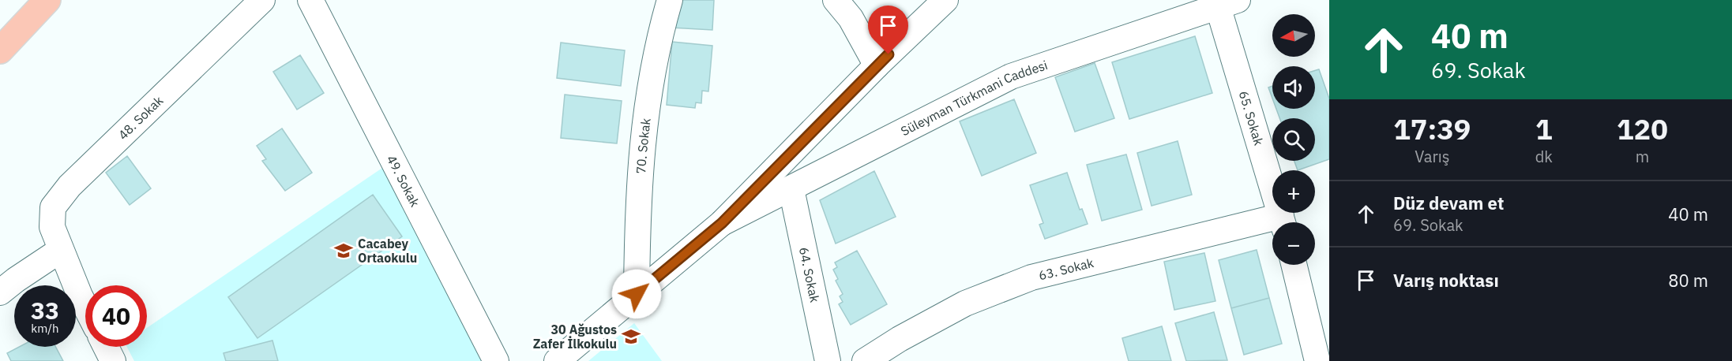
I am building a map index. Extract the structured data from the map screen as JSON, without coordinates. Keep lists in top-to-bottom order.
{
  "streets": {
    "street": [
      "Süleyman Türkmani Caddesi",
      "48. Sokak",
      "65. Sokak",
      "70. Sokak",
      "49. Sokak",
      "63. Sokak",
      "64. Sokak"
    ]
  },
  "crossings": [
    ["Süleyman Türkmani Caddesi", "65. Sokak"],
    ["Süleyman Türkmani Caddesi", "64. Sokak"]
  ],
  "places": {
    "school or university": ["Cacabey Ortaokulu", "30 Ağustos Zafer İlkokulu"]
  },
  "north": "left",
  "page": {
    "turn": ["40 m", "69. Sokak"],
    "map_buttons": ["+", "−"],
    "eta": [
      "17:39",
      "Varış",
      "1",
      "dk",
      "120",
      "m"
    ],
    "list": [
      {
        "name": "Düz devam et",
        "note": "69. Sokak",
        "value": "40 m"
      },
      {
        "name": "Varış noktası",
        "value": "80 m"
      }
    ],
    "speed": "33 km/h",
    "limit": "40"
  }
}
